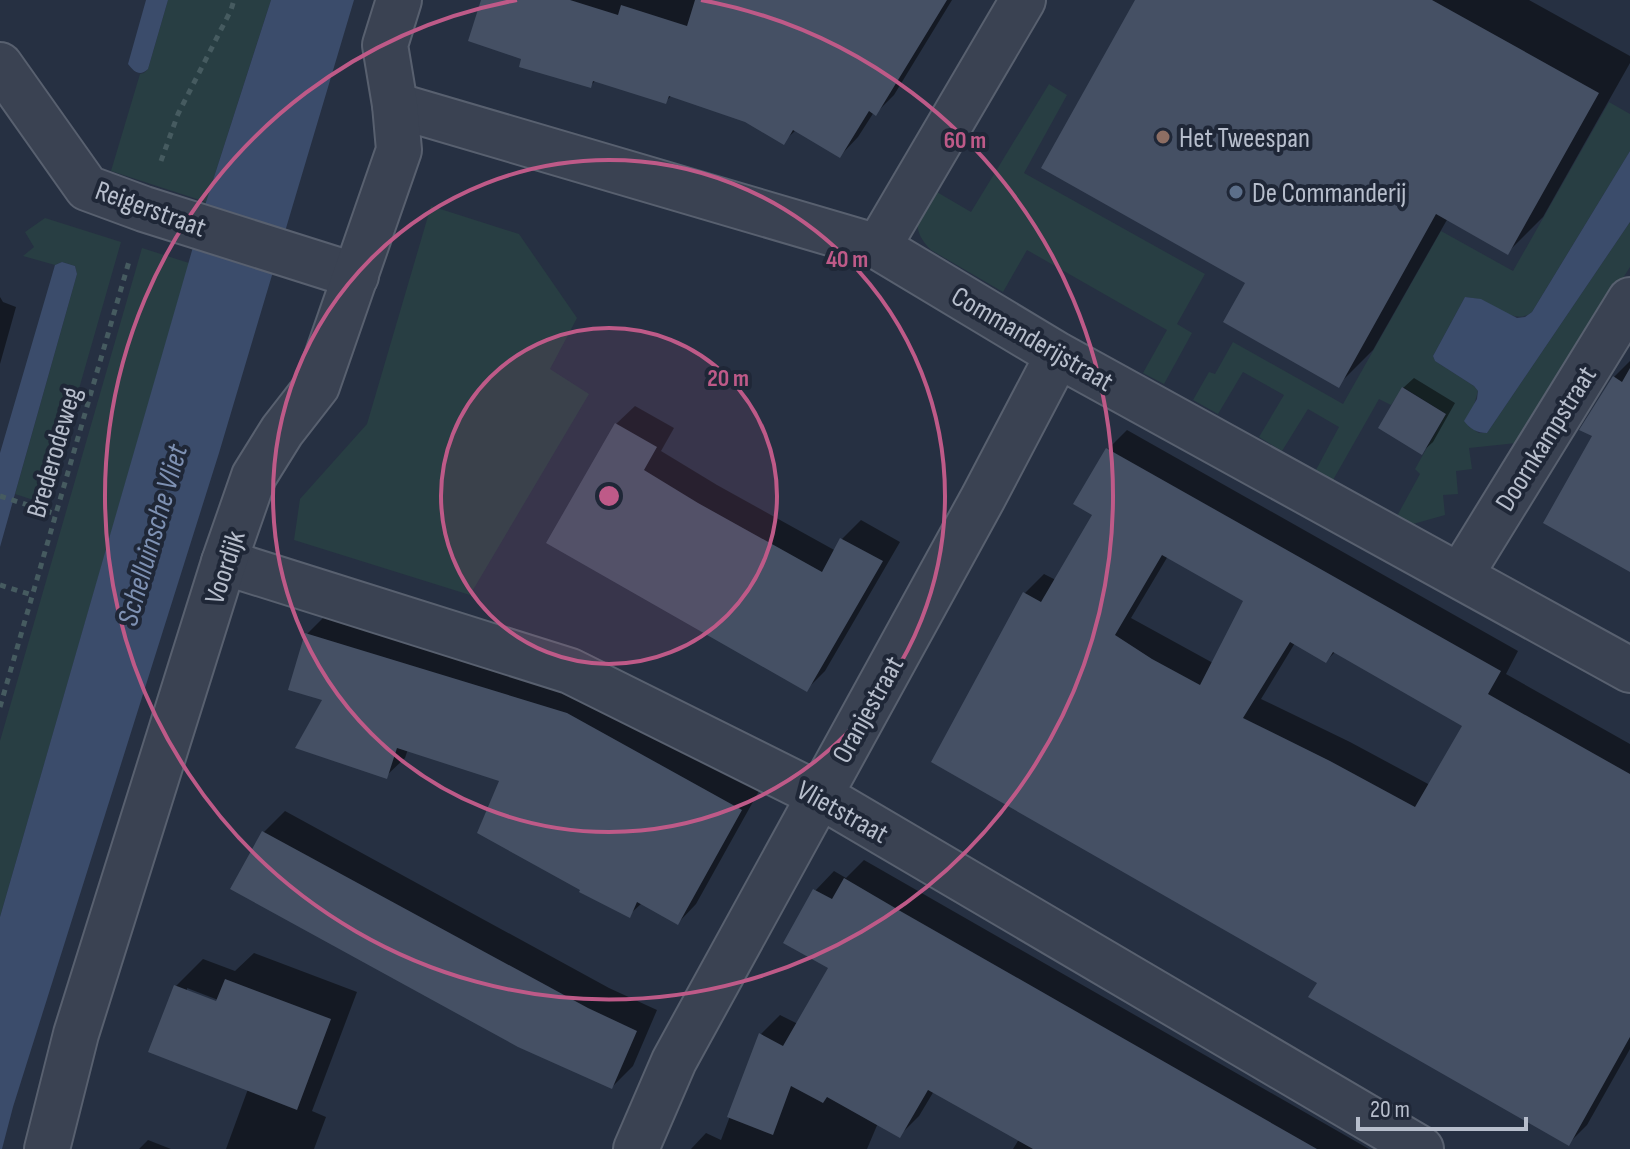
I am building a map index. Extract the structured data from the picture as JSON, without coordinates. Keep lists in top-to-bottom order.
{
  "streets": {
    "street": [
      "Reigerstraat",
      "Commanderijstraat",
      "Doornkampstraat",
      "Voordijk",
      "Oranjestraat",
      "Vlietstraat"
    ],
    "path": ["Brederodeweg"]
  },
  "crossings": [
    ["Reigerstraat", "Brederodeweg"],
    ["Reigerstraat", "Voordijk"],
    ["Commanderijstraat", "Doornkampstraat"],
    ["Commanderijstraat", "Voordijk"],
    ["Commanderijstraat", "Oranjestraat"],
    ["Voordijk", "Vlietstraat"],
    ["Oranjestraat", "Vlietstraat"]
  ],
  "water": ["Schelluinsche Vliet"],
  "places": ["Het Tweespan", "De Commanderij"],
  "scale_bar": "20 m",
  "rings": ["60 m", "40 m", "20 m"]
}
